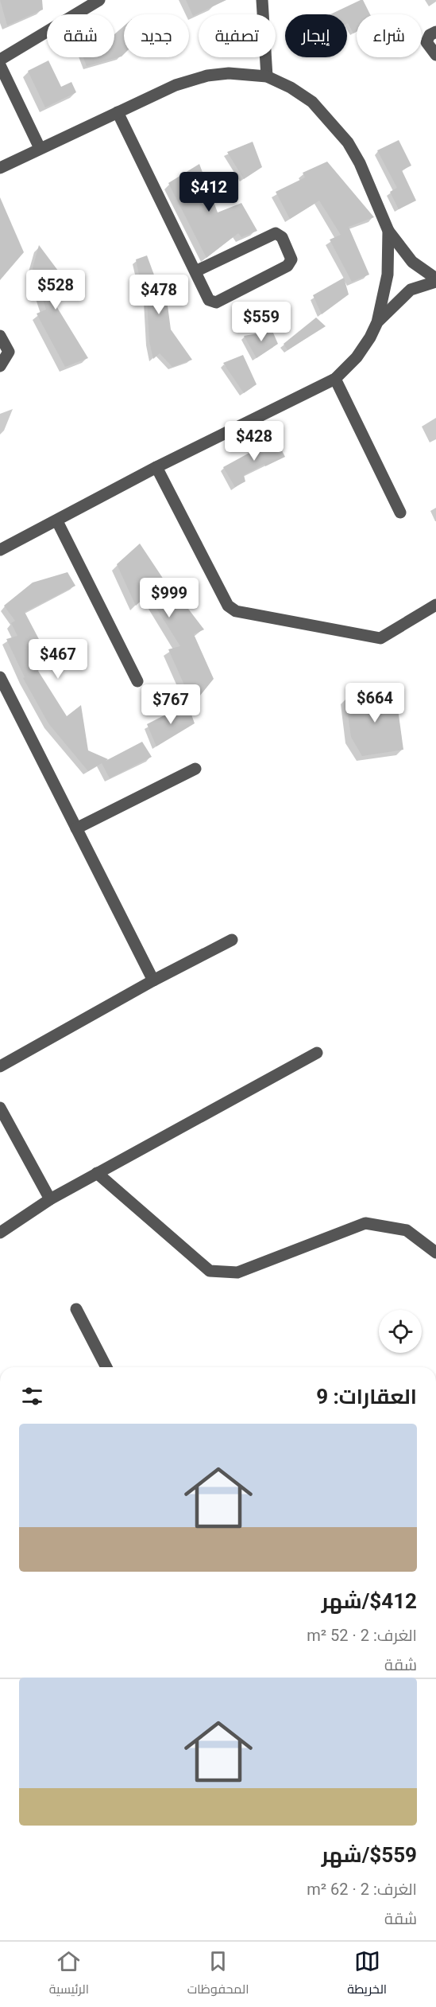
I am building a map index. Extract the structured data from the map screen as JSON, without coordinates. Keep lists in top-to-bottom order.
{
  "page": {
    "chip": [
      "شراء",
      "إيجار",
      "تصفية",
      "جديد",
      "شقة"
    ],
    "price": [
      "$412",
      "$528",
      "$478",
      "$559",
      "$428",
      "$999",
      "$467",
      "$664",
      "$767"
    ],
    "heading": "العقارات: 9",
    "list": [
      {
        "name": "$412/شهر",
        "note": "الغرف: 2 · 52 m² · شقة"
      },
      {
        "name": "$559/شهر",
        "note": "الغرف: 2 · 62 m² · شقة"
      }
    ],
    "tabs": ["الخريطة", "المحفوظات", "الرئيسية"]
  }
}
